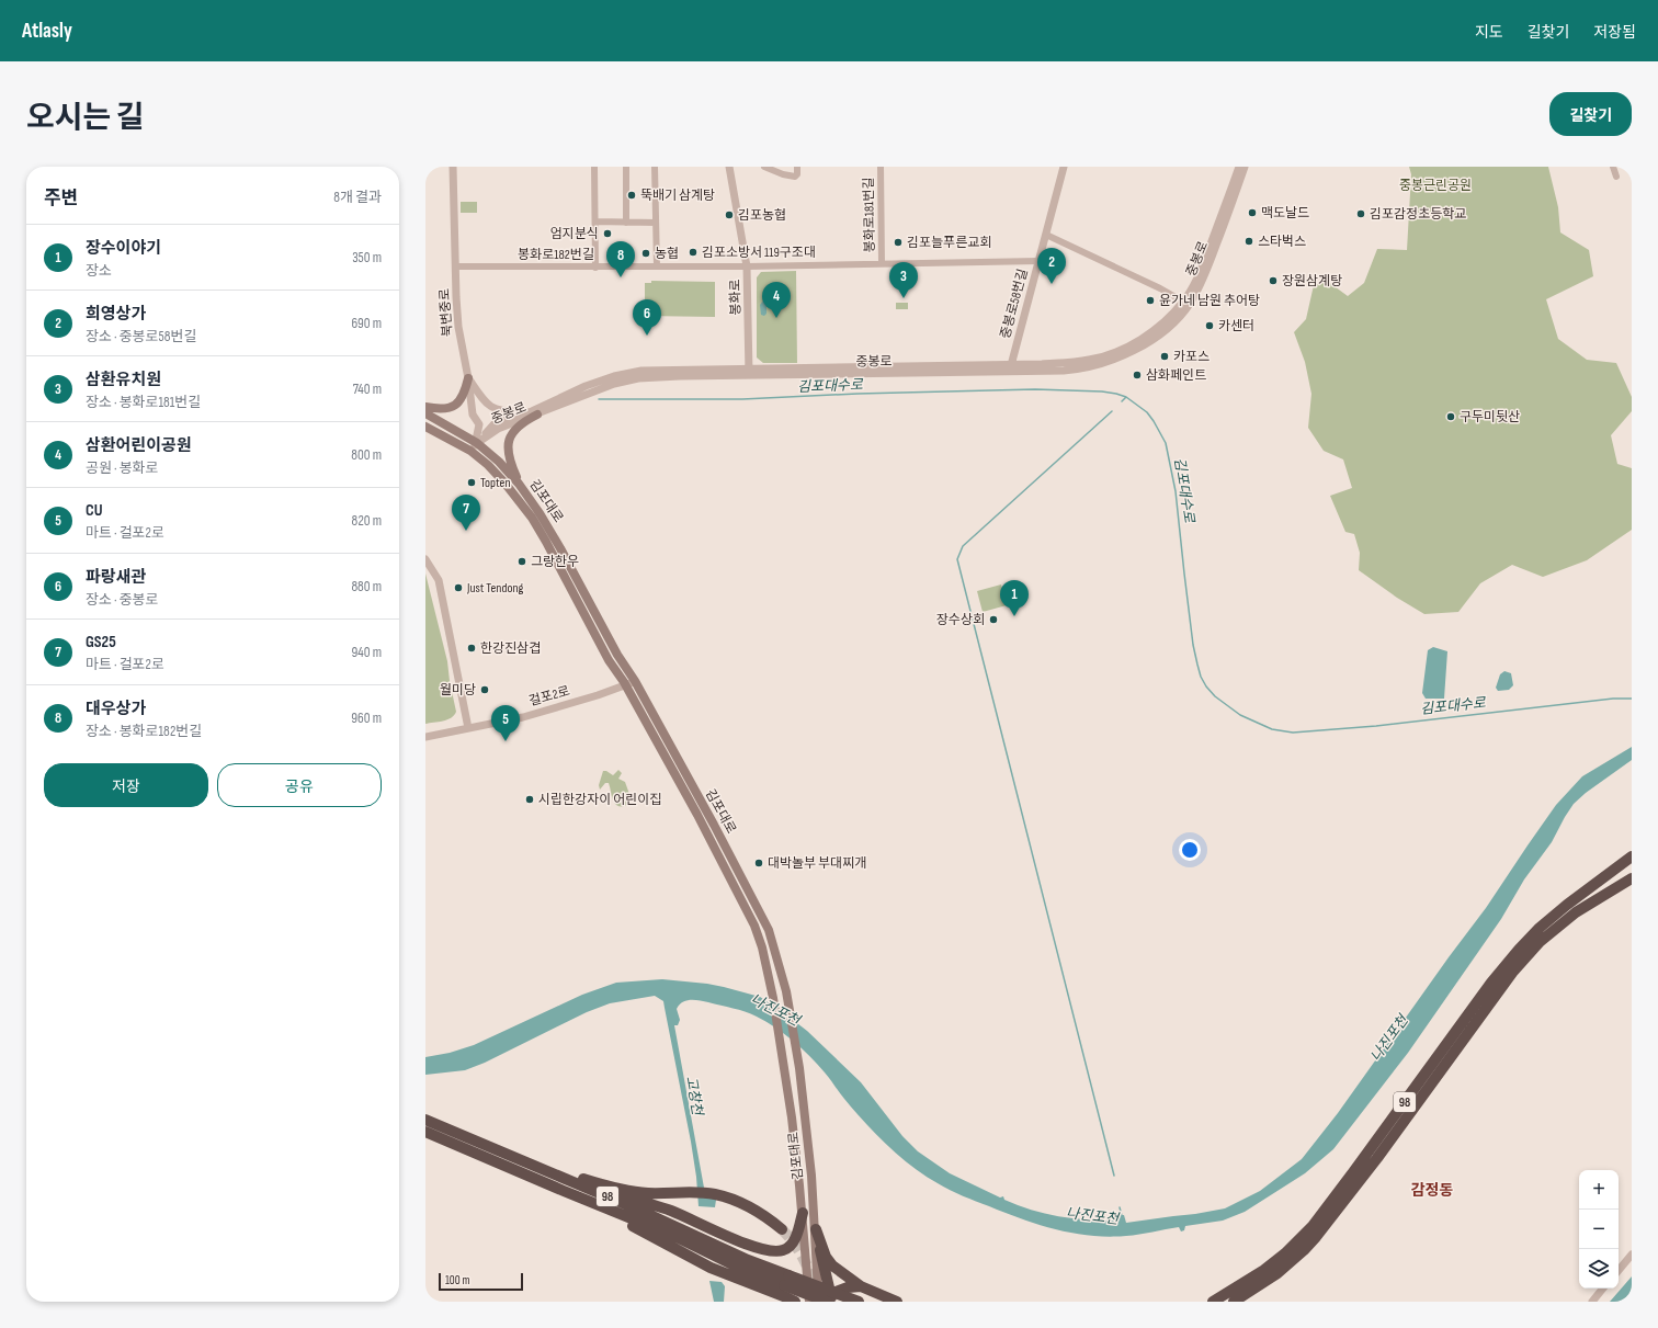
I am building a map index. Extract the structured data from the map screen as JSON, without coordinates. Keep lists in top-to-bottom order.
{
  "streets": {
    "highway": ["98"],
    "main road": ["김포대로"],
    "street": [
      "봉화로181번길",
      "봉화로182번길",
      "중봉로",
      "봉화로",
      "중봉로58번길",
      "북변중로",
      "걸포2로"
    ]
  },
  "crossings": [
    ["봉화로181번길", "봉화로182번길"],
    ["봉화로181번길", "봉화로"],
    ["봉화로181번길", "중봉로58번길"],
    ["봉화로182번길", "봉화로"],
    ["봉화로182번길", "북변중로"],
    ["중봉로", "봉화로"],
    ["중봉로", "중봉로58번길"],
    ["중봉로", "북변중로"],
    ["중봉로", "김포대로"],
    ["북변중로", "김포대로"],
    ["김포대로", "걸포2로"]
  ],
  "districts": ["감정동"],
  "water": ["김포대수로", "나진포천", "고창천"],
  "parks": ["중봉근린공원"],
  "places": [
    "뚝배기 삼계탕",
    "맥도날드",
    "김포감정초등학교",
    "김포농협",
    "엄지분식",
    "스타벅스",
    "김포늘푸른교회",
    "김포소방서 119구조대",
    "농협",
    "장원삼계탕",
    "윤가네 남원 추어탕",
    "카센터",
    "카포스",
    "삼화페인트",
    "구두미뒷산",
    "Topten",
    "그랑한우",
    "Just Tendong",
    "장수상회",
    "한강진삼겹",
    "월미당",
    "시립한강자이 어린이집",
    "대박놀부 부대찌개"
  ],
  "scale_bar": "100 m",
  "page": {
    "header": "Atlasly",
    "nav": ["지도", "길찾기", "저장됨"],
    "title": "오시는 길",
    "buttons": [
      "길찾기",
      ["저장", "공유"]
    ],
    "heading": ["주변", "8개 결과"],
    "list": [
      {
        "mark": "1",
        "name": "장수이야기",
        "note": "장소",
        "value": "350 m"
      },
      {
        "mark": "2",
        "name": "희영상가",
        "note": "장소 · 중봉로58번길",
        "value": "690 m"
      },
      {
        "mark": "3",
        "name": "삼환유치원",
        "note": "장소 · 봉화로181번길",
        "value": "740 m"
      },
      {
        "mark": "4",
        "name": "삼환어린이공원",
        "note": "공원 · 봉화로",
        "value": "800 m"
      },
      {
        "mark": "5",
        "name": "CU",
        "note": "마트 · 걸포2로",
        "value": "820 m"
      },
      {
        "mark": "6",
        "name": "파랑새관",
        "note": "장소 · 중봉로",
        "value": "880 m"
      },
      {
        "mark": "7",
        "name": "GS25",
        "note": "마트 · 걸포2로",
        "value": "940 m"
      },
      {
        "mark": "8",
        "name": "대우상가",
        "note": "장소 · 봉화로182번길",
        "value": "960 m"
      }
    ],
    "pins": [
      "8",
      "2",
      "3",
      "4",
      "6",
      "7",
      "1",
      "5"
    ],
    "map_buttons": ["+", "−"],
    "scale": "100 m"
  }
}
